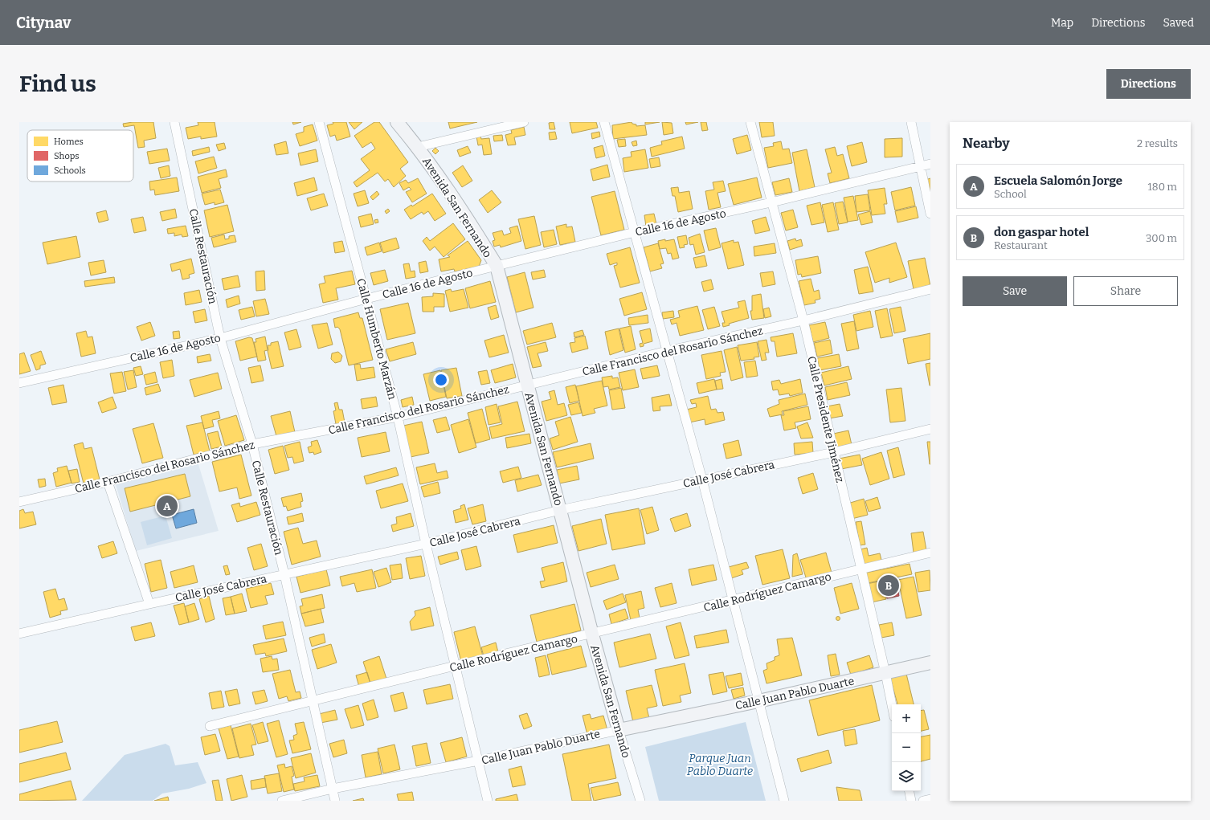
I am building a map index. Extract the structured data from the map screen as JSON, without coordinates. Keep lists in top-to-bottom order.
{
  "streets": {
    "street": [
      "Avenida San Fernando",
      "Calle 16 de Agosto",
      "Calle Restauración",
      "Calle Humberto Marzán",
      "Calle Francisco del Rosario Sánchez",
      "Calle Presidente Jiménez",
      "Calle José Cabrera",
      "Calle Rodríguez Camargo",
      "Calle Juan Pablo Duarte"
    ]
  },
  "crossings": [
    ["Avenida San Fernando", "Calle 16 de Agosto"],
    ["Avenida San Fernando", "Calle Francisco del Rosario Sánchez"],
    ["Avenida San Fernando", "Calle José Cabrera"],
    ["Avenida San Fernando", "Calle Rodríguez Camargo"],
    ["Avenida San Fernando", "Calle Juan Pablo Duarte"],
    ["Calle 16 de Agosto", "Calle Restauración"],
    ["Calle 16 de Agosto", "Calle Humberto Marzán"],
    ["Calle 16 de Agosto", "Calle Presidente Jiménez"],
    ["Calle Restauración", "Calle Francisco del Rosario Sánchez"],
    ["Calle Restauración", "Calle José Cabrera"],
    ["Calle Restauración", "Calle Rodríguez Camargo"],
    ["Calle Restauración", "Calle Juan Pablo Duarte"],
    ["Calle Humberto Marzán", "Calle Francisco del Rosario Sánchez"],
    ["Calle Humberto Marzán", "Calle José Cabrera"],
    ["Calle Humberto Marzán", "Calle Rodríguez Camargo"],
    ["Calle Humberto Marzán", "Calle Juan Pablo Duarte"],
    ["Calle Francisco del Rosario Sánchez", "Calle Presidente Jiménez"],
    ["Calle Presidente Jiménez", "Calle José Cabrera"],
    ["Calle Presidente Jiménez", "Calle Rodríguez Camargo"],
    ["Calle Presidente Jiménez", "Calle Juan Pablo Duarte"]
  ],
  "parks": ["Parque Juan Pablo Duarte"],
  "legend": ["Homes", "Shops", "Schools"],
  "page": {
    "header": "Citynav",
    "nav": ["Map", "Directions", "Saved"],
    "buttons": [
      "Directions",
      ["Save", "Share"]
    ],
    "title": "Find us",
    "heading": ["Nearby", "2 results"],
    "list": [
      {
        "mark": "A",
        "name": "Escuela Salomón Jorge",
        "note": "School",
        "value": "180 m"
      },
      {
        "mark": "B",
        "name": "don gaspar hotel",
        "note": "Restaurant",
        "value": "300 m"
      }
    ],
    "pins": ["A", "B"],
    "map_buttons": ["+", "−"]
  }
}
